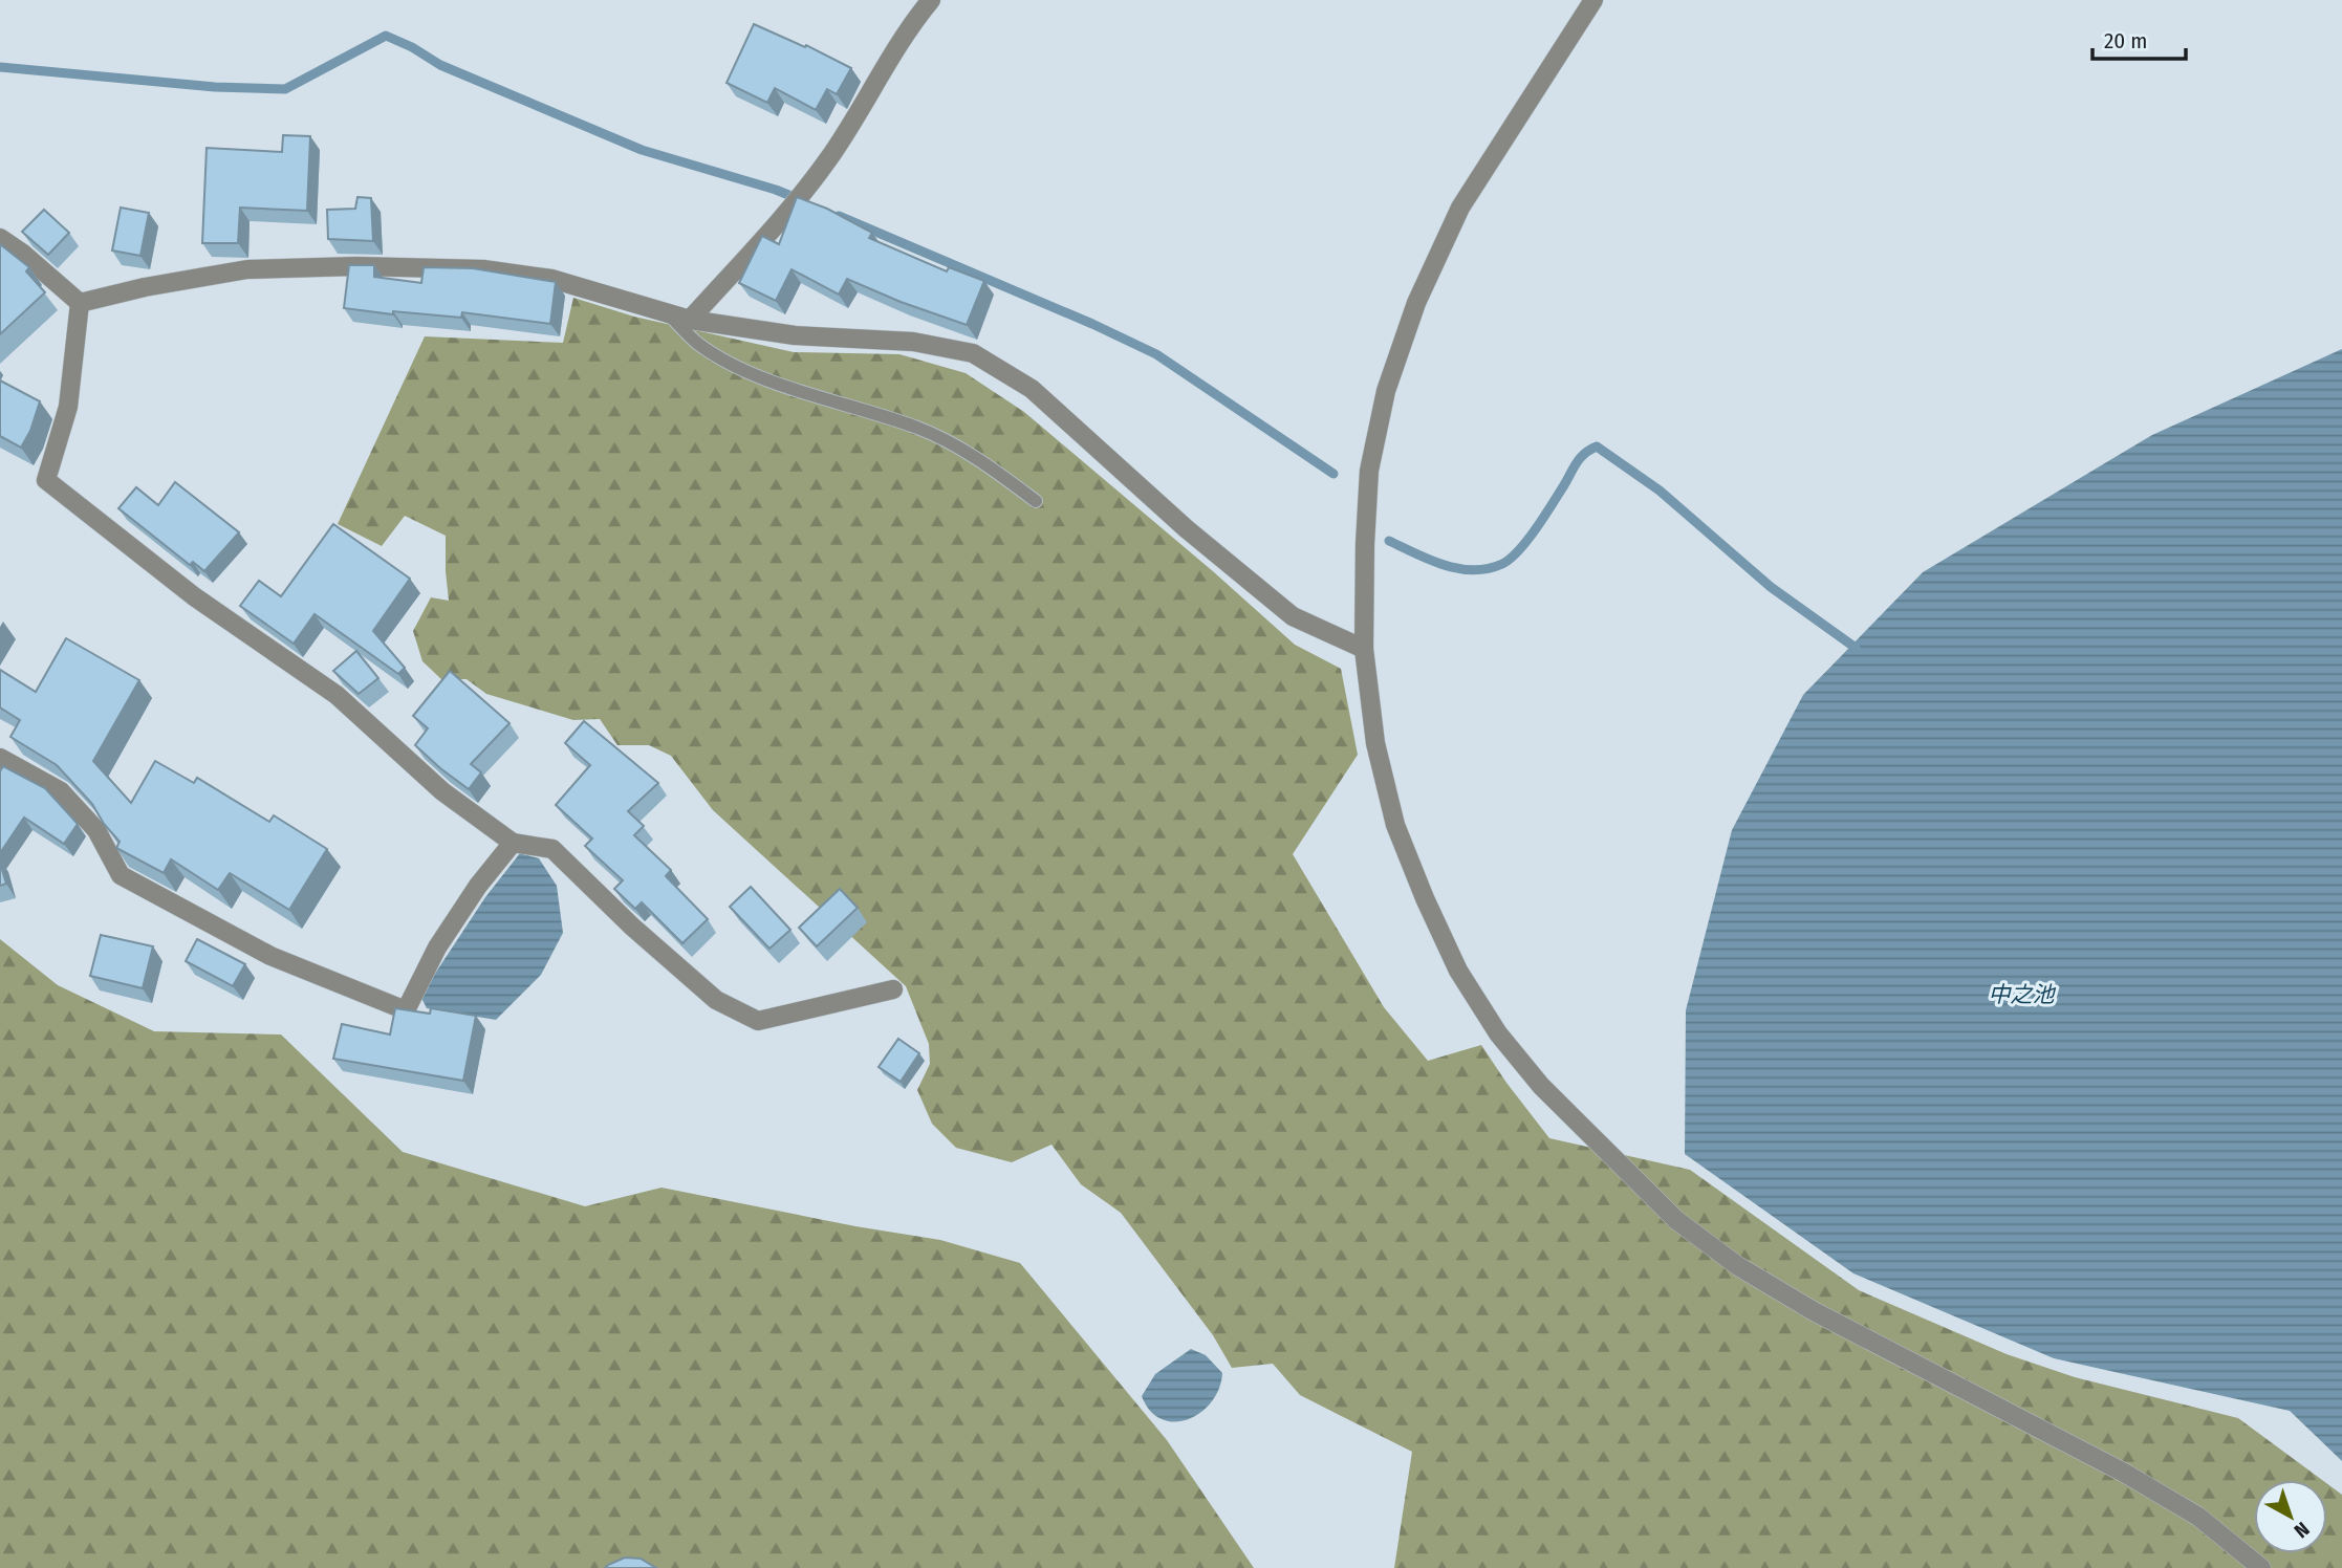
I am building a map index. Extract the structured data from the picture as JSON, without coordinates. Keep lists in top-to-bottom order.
{
  "water": ["中之池"],
  "scale_bar": "20 m",
  "north": "bottom right"
}
